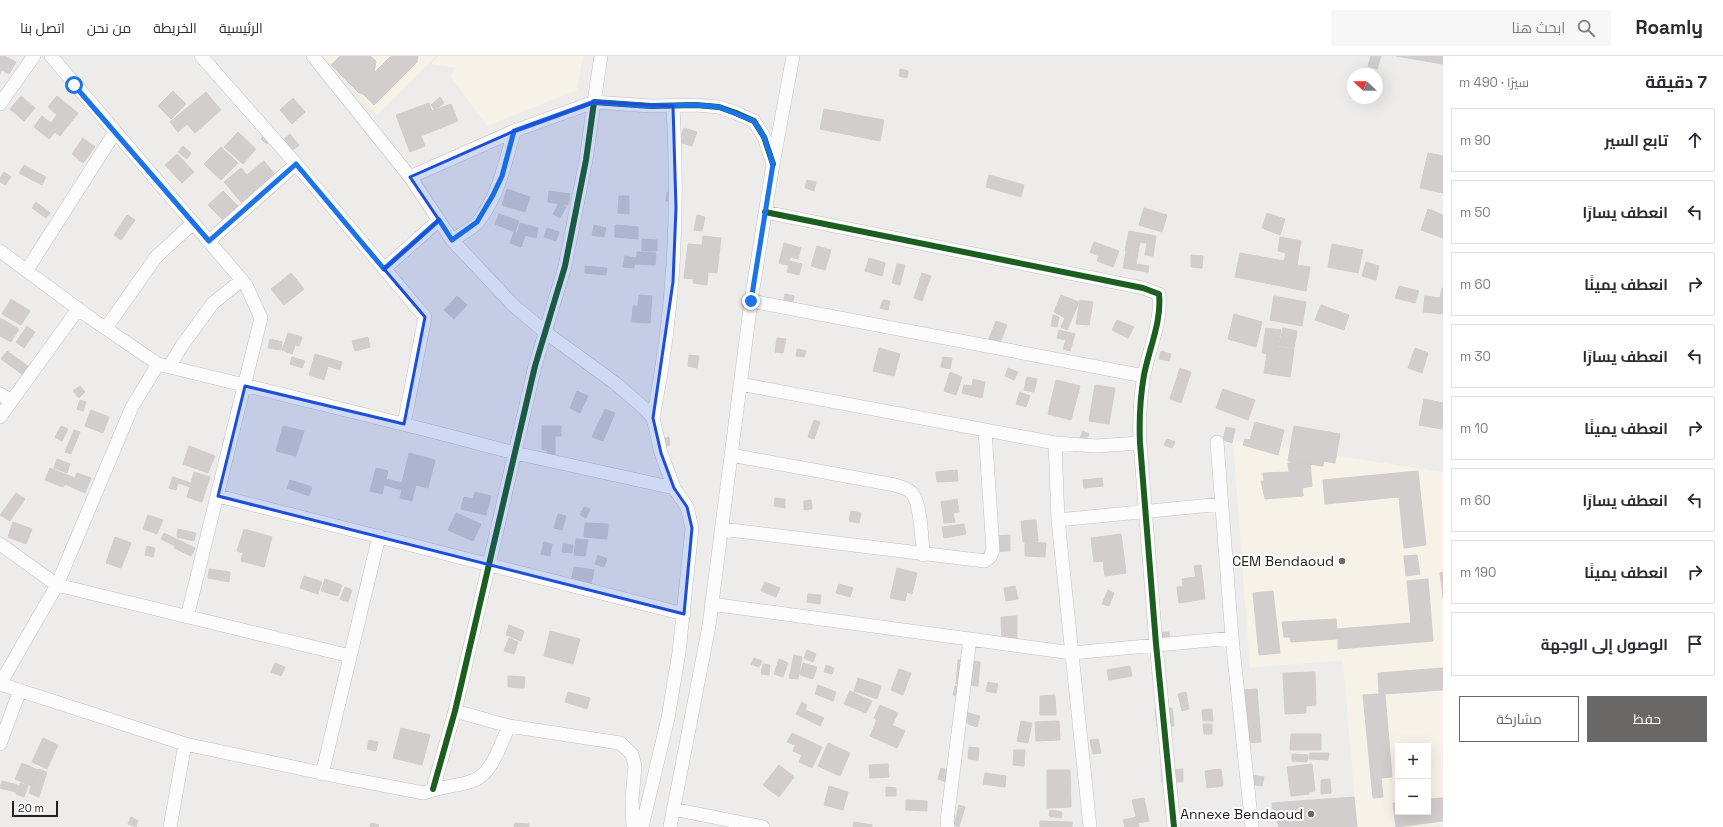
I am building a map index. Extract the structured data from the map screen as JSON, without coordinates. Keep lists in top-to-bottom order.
{
  "places": ["CEM Bendaoud", "Annexe Bendaoud"],
  "scale_bar": "20 m",
  "north": "left",
  "page": {
    "header": "Roamly",
    "search": "ابحث هنا",
    "nav": [
      "الرئيسية",
      "الخريطة",
      "من نحن",
      "اتصل بنا"
    ],
    "heading": ["7 دقيقة", "سيرًا · 490 m"],
    "list": [
      ["تابع السير", "90 m"],
      ["انعطف يسارًا", "50 m"],
      ["انعطف يمينًا", "60 m"],
      ["انعطف يسارًا", "30 m"],
      ["انعطف يمينًا", "10 m"],
      ["انعطف يسارًا", "60 m"],
      ["انعطف يمينًا", "190 m"],
      "الوصول إلى الوجهة"
    ],
    "buttons": ["حفظ", "مشاركة"],
    "map_buttons": ["+", "−"],
    "scale": "20 m"
  }
}
